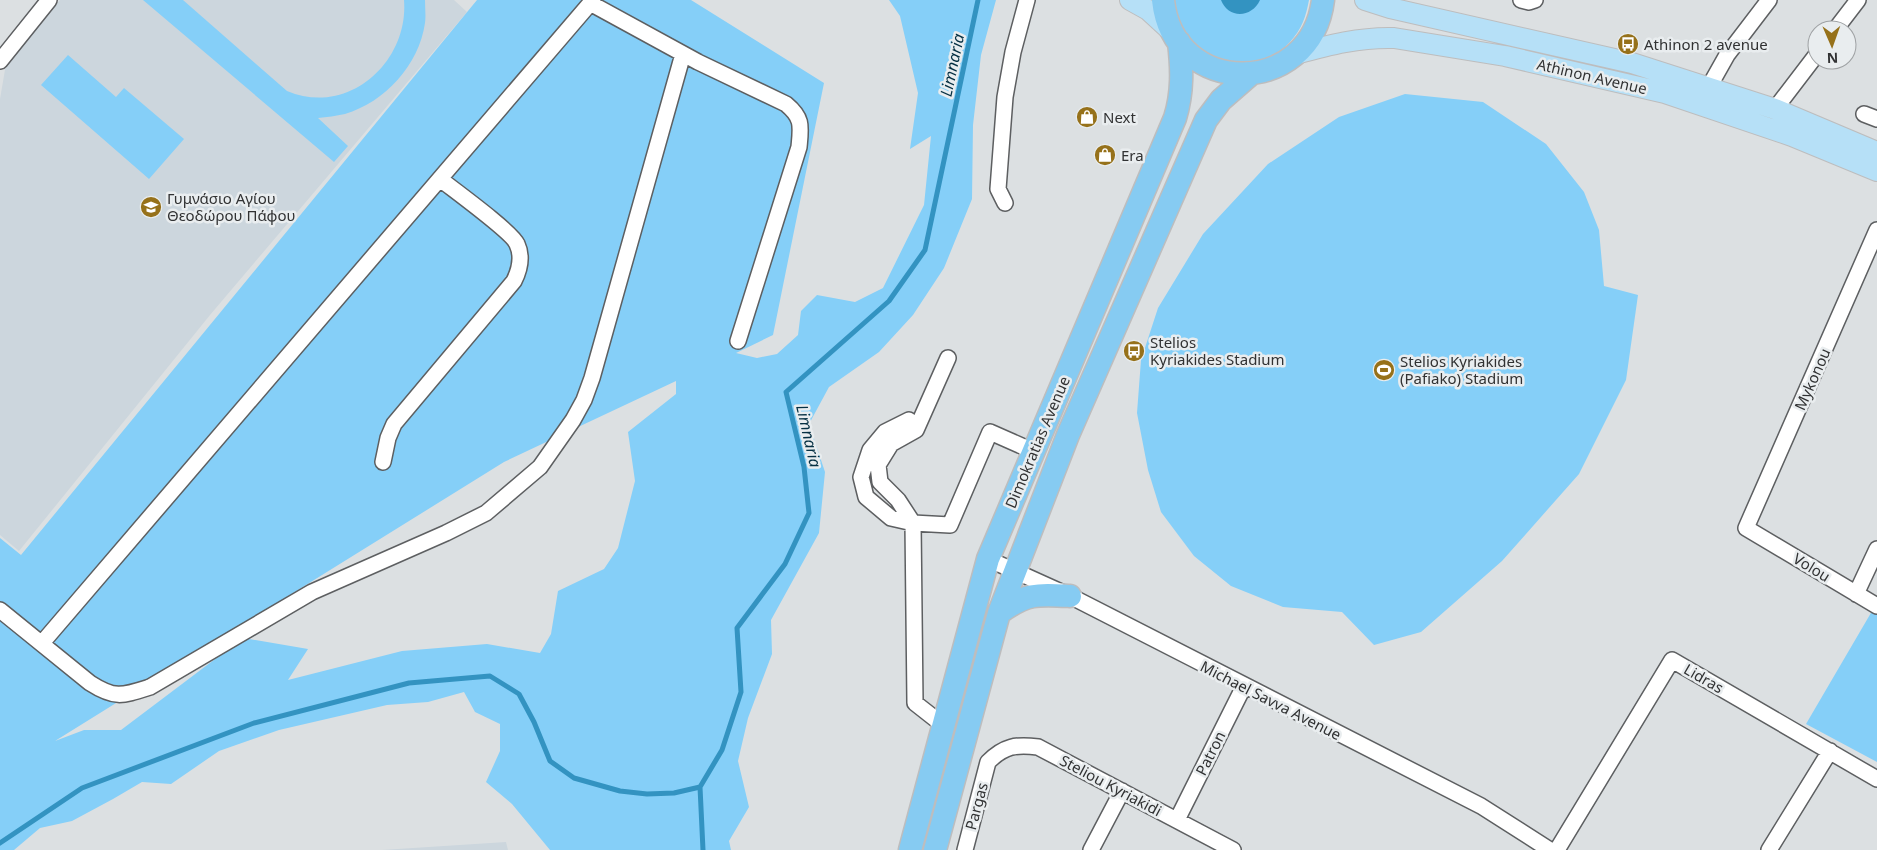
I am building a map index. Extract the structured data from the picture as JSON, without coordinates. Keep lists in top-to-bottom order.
{
  "streets": {
    "highway": ["Dimokratias Avenue"],
    "main road": ["Athinon Avenue"],
    "street": [
      "Mykonou",
      "Volou",
      "Lidras",
      "Michael Savva Avenue",
      "Patron",
      "Steliou Kyriakidi",
      "Pargas"
    ]
  },
  "crossings": [
    ["Mykonou", "Volou"],
    ["Dimokratias Avenue", "Michael Savva Avenue"],
    ["Michael Savva Avenue", "Patron"],
    ["Patron", "Steliou Kyriakidi"],
    ["Steliou Kyriakidi", "Pargas"]
  ],
  "water": ["Limnaria"],
  "places": {
    "bus stop": ["Athinon 2 avenue", "Stelios Kyriakides Stadium"],
    "shop": ["Next", "Era"],
    "school or university": ["Γυμνάσιο Αγίου Θεοδώρου Πάφου"],
    "sports": ["Stelios Kyriakides (Pafiako) Stadium"]
  },
  "north": "bottom"
}
